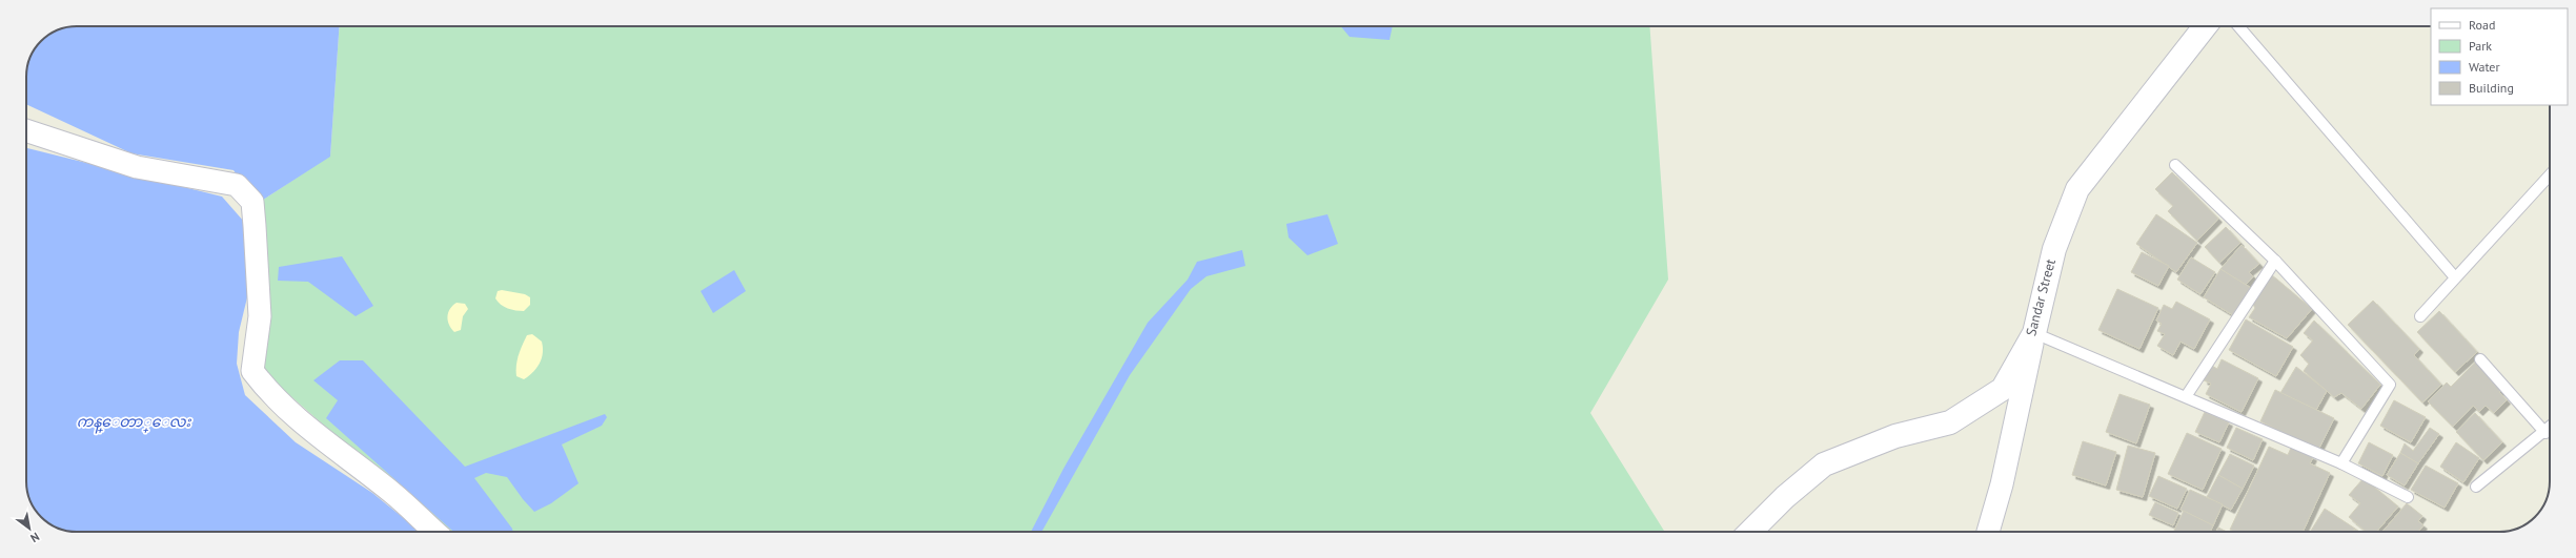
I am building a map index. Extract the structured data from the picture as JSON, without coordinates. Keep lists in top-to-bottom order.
{
  "streets": {
    "street": ["Sandar Street"]
  },
  "water": ["ကန္ေတာ္ေလး"],
  "legend": [
    "Road",
    "Park",
    "Water",
    "Building"
  ],
  "north": "bottom right"
}
